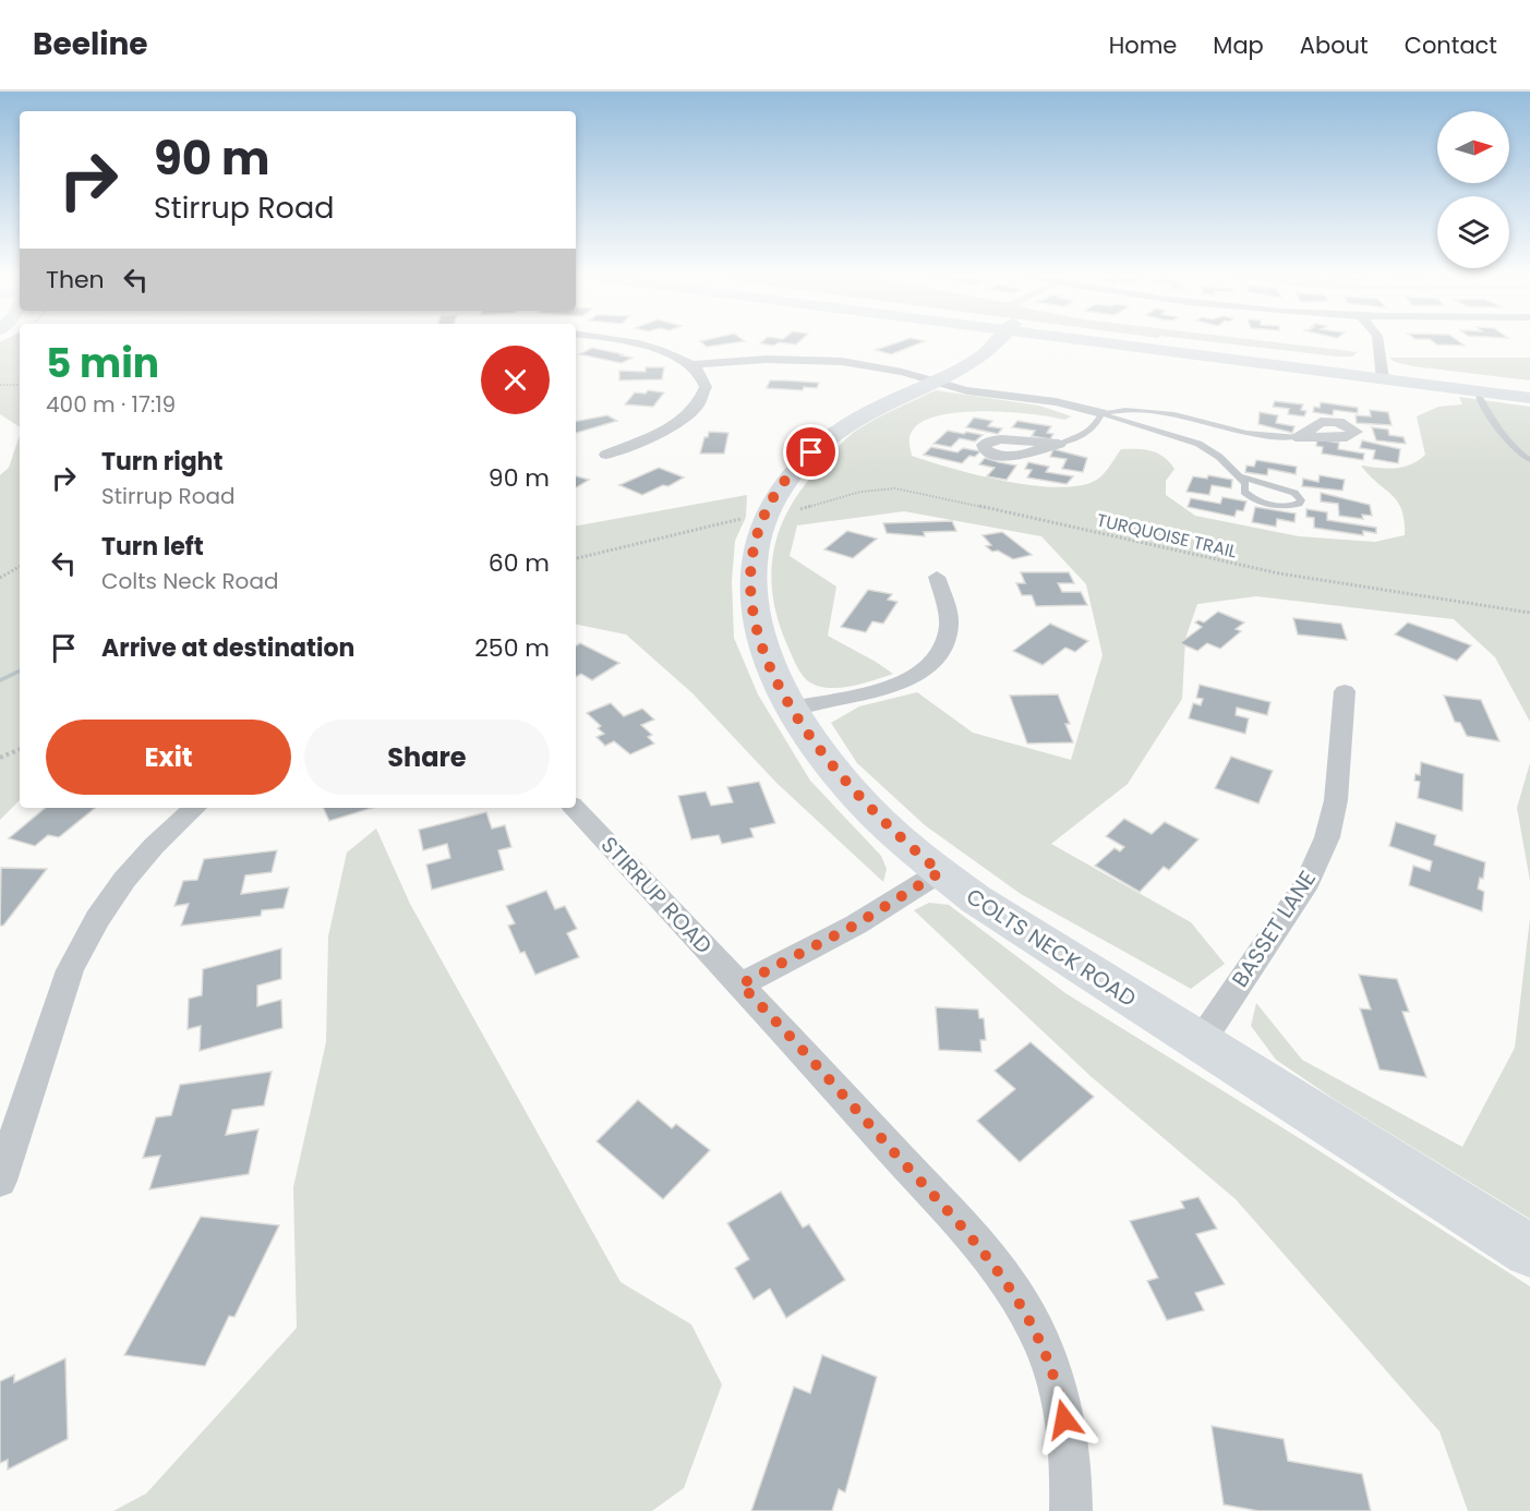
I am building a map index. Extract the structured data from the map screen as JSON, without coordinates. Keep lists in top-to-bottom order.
{
  "streets": {
    "main road": ["COLTS NECK ROAD"],
    "street": ["STIRRUP ROAD", "BASSET LANE"],
    "path": ["TURQUOISE TRAIL"]
  },
  "crossings": [
    ["TURQUOISE TRAIL", "COLTS NECK ROAD"],
    ["BASSET LANE", "COLTS NECK ROAD"]
  ],
  "north": "right",
  "page": {
    "header": "Beeline",
    "nav": [
      "Home",
      "Map",
      "About",
      "Contact"
    ],
    "turn": ["90 m", "Stirrup Road"],
    "then": "Then",
    "heading": ["5 min", "400 m · 17:19"],
    "list": [
      {
        "name": "Turn right",
        "note": "Stirrup Road",
        "value": "90 m"
      },
      {
        "name": "Turn left",
        "note": "Colts Neck Road",
        "value": "60 m"
      },
      {
        "name": "Arrive at destination",
        "value": "250 m"
      }
    ],
    "buttons": ["Exit", "Share"]
  }
}
